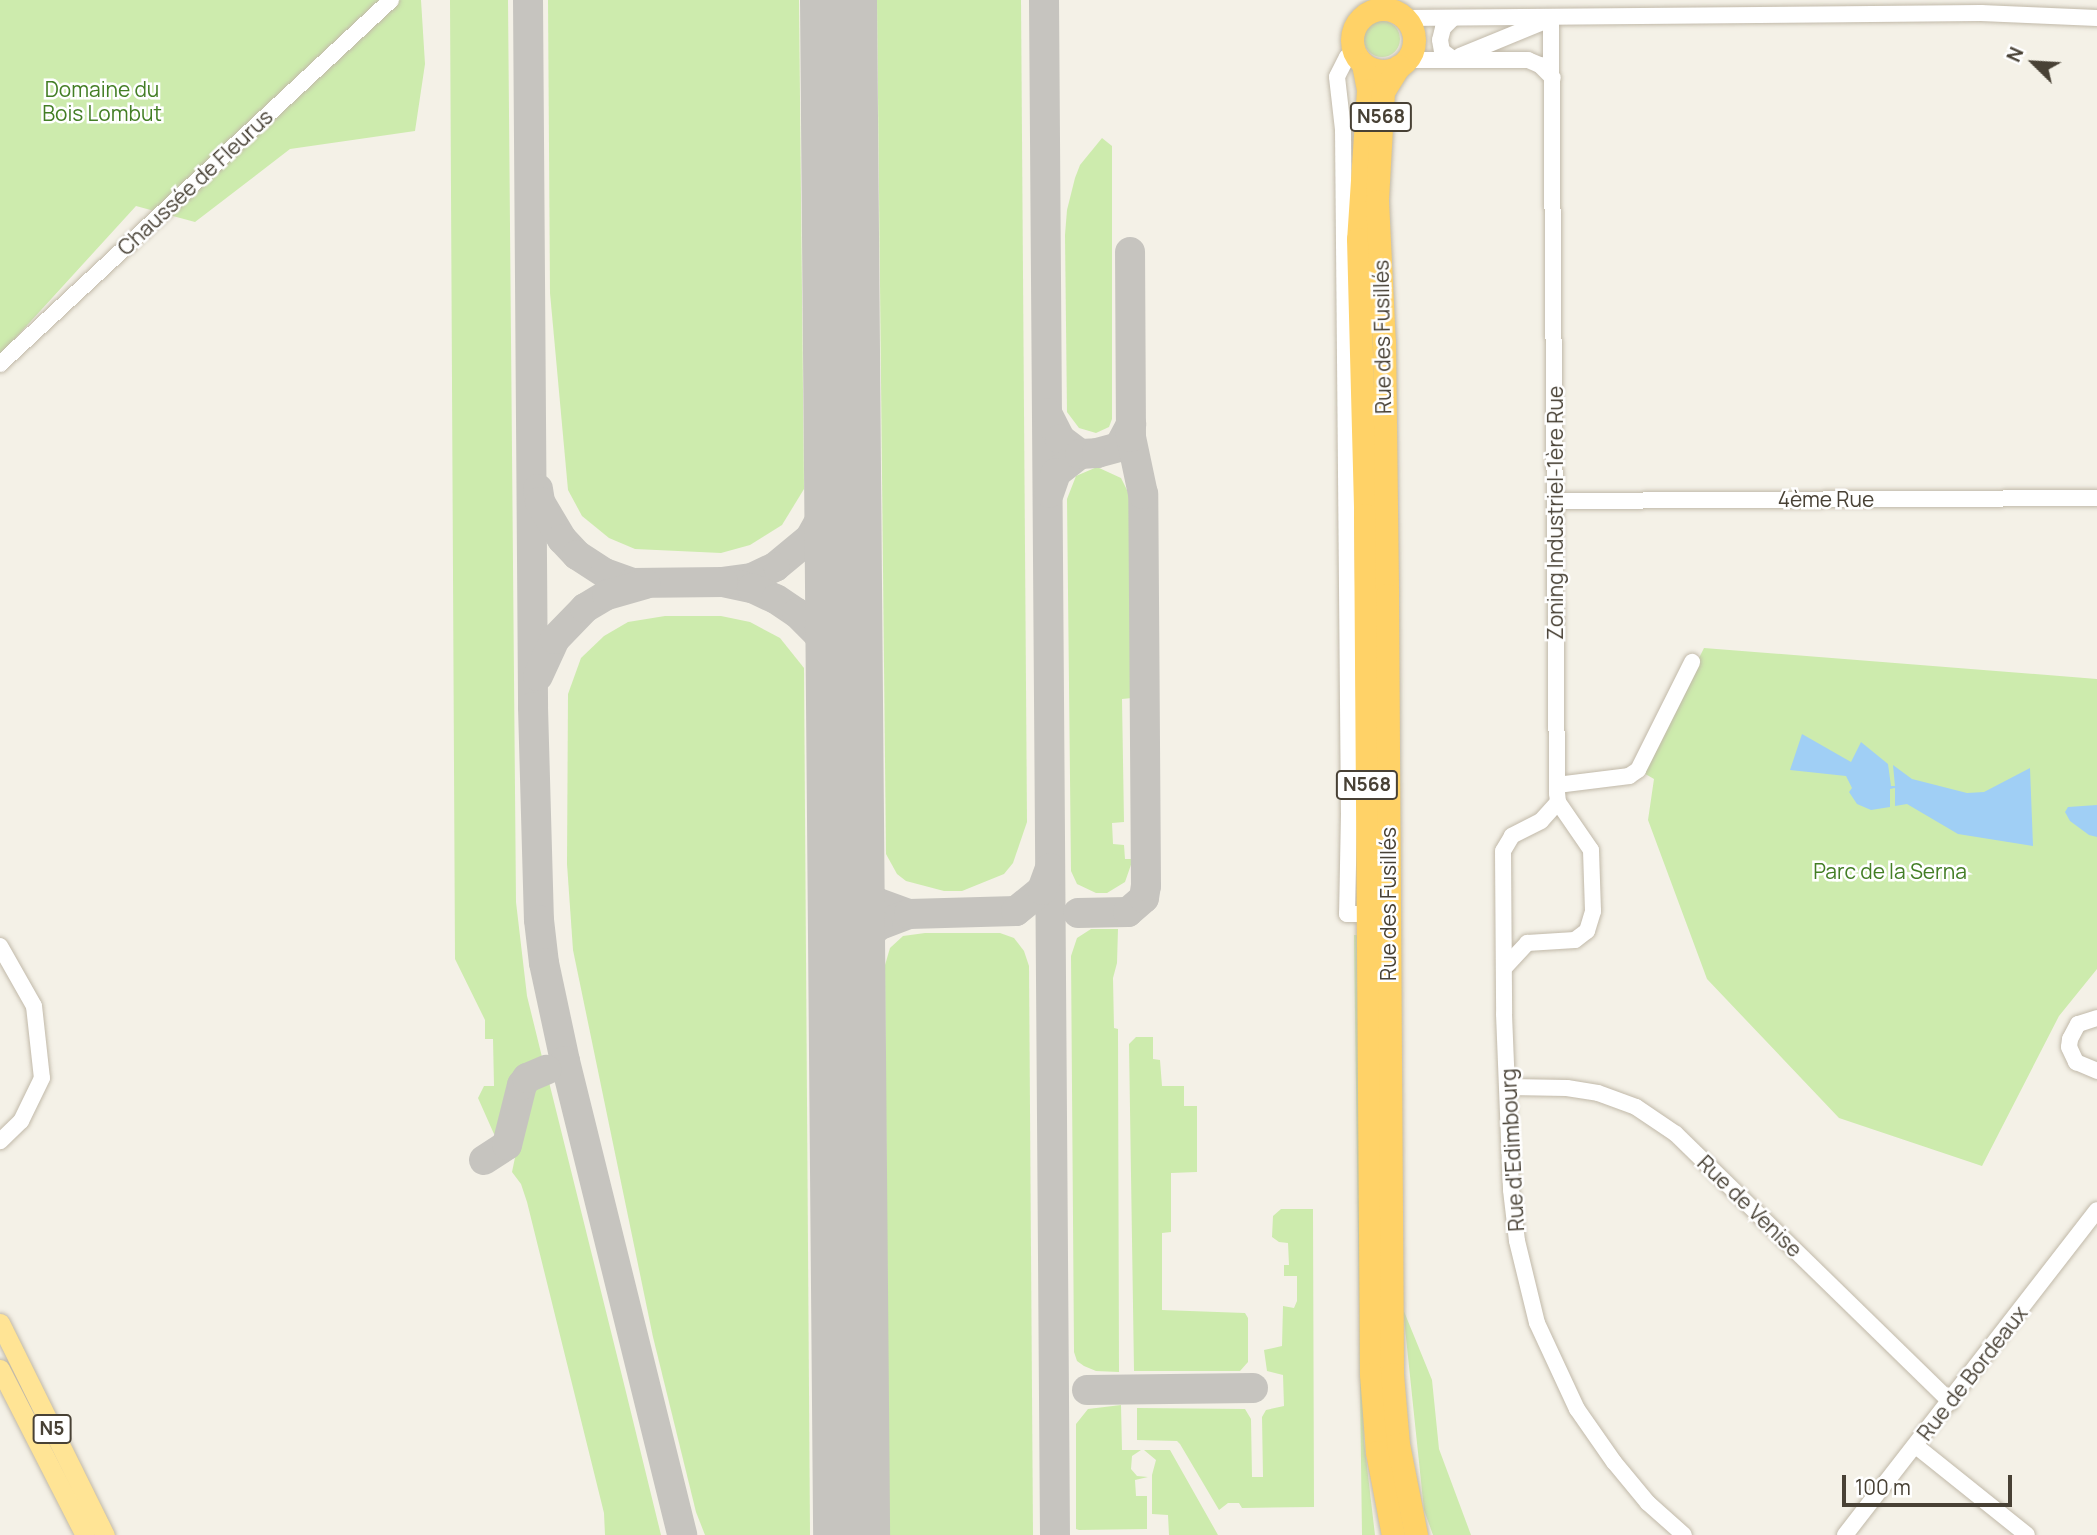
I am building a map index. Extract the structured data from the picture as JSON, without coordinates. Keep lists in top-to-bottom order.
{
  "streets": {
    "highway": ["N568", "Rue des Fusillés"],
    "main road": ["N5"],
    "street": [
      "Chaussée de Fleurus",
      "4ème Rue",
      "Zoning Industriel-1ère Rue",
      "Rue d'Edimbourg",
      "Rue de Venise",
      "Rue de Bordeaux"
    ]
  },
  "crossings": [
    ["N568", "Rue des Fusillés"],
    ["4ème Rue", "Zoning Industriel-1ère Rue"],
    ["Zoning Industriel-1ère Rue", "Rue d'Edimbourg"],
    ["Rue d'Edimbourg", "Rue de Venise"],
    ["Rue de Venise", "Rue de Bordeaux"]
  ],
  "parks": ["Domaine du Bois Lombut", "Parc de la Serna"],
  "scale_bar": "100 m",
  "north": "top left"
}
